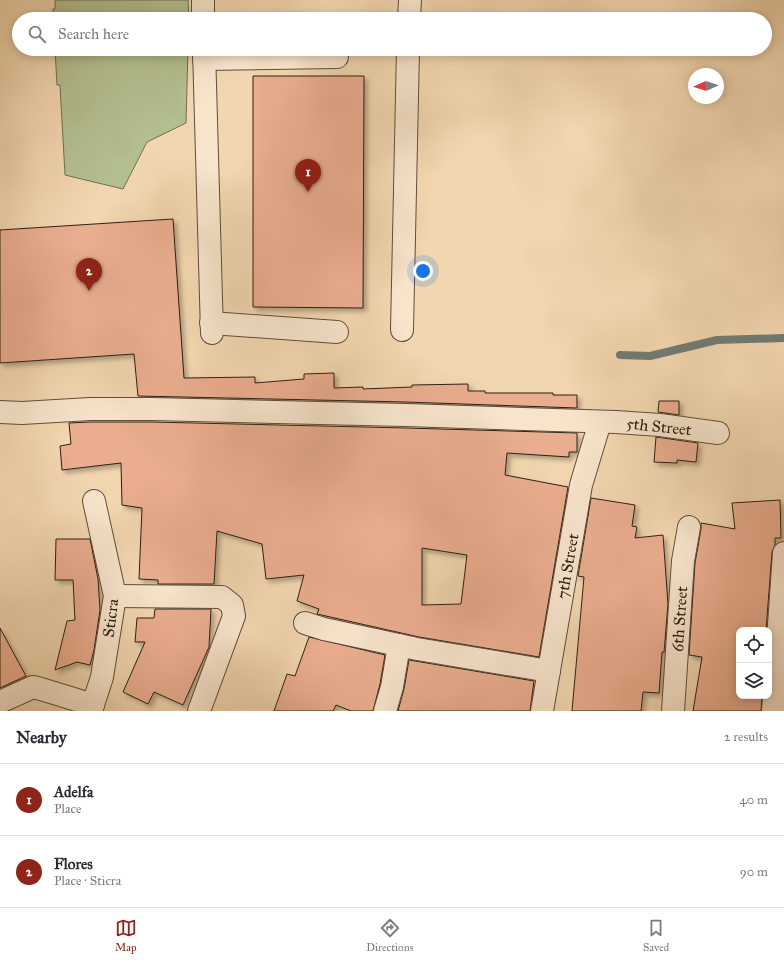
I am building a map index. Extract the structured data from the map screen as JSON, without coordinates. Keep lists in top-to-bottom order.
{
  "streets": {
    "street": [
      "5th Street",
      "7th Street",
      "Sticra",
      "6th Street"
    ]
  },
  "crossings": [
    ["5th Street", "7th Street"]
  ],
  "north": "left",
  "page": {
    "search": "Search here",
    "pins": ["1", "2"],
    "heading": ["Nearby", "2 results"],
    "list": [
      {
        "mark": "1",
        "name": "Adelfa",
        "note": "Place",
        "value": "40 m"
      },
      {
        "mark": "2",
        "name": "Flores",
        "note": "Place · Sticra",
        "value": "90 m"
      }
    ],
    "nav": ["Map", "Directions", "Saved"]
  }
}
